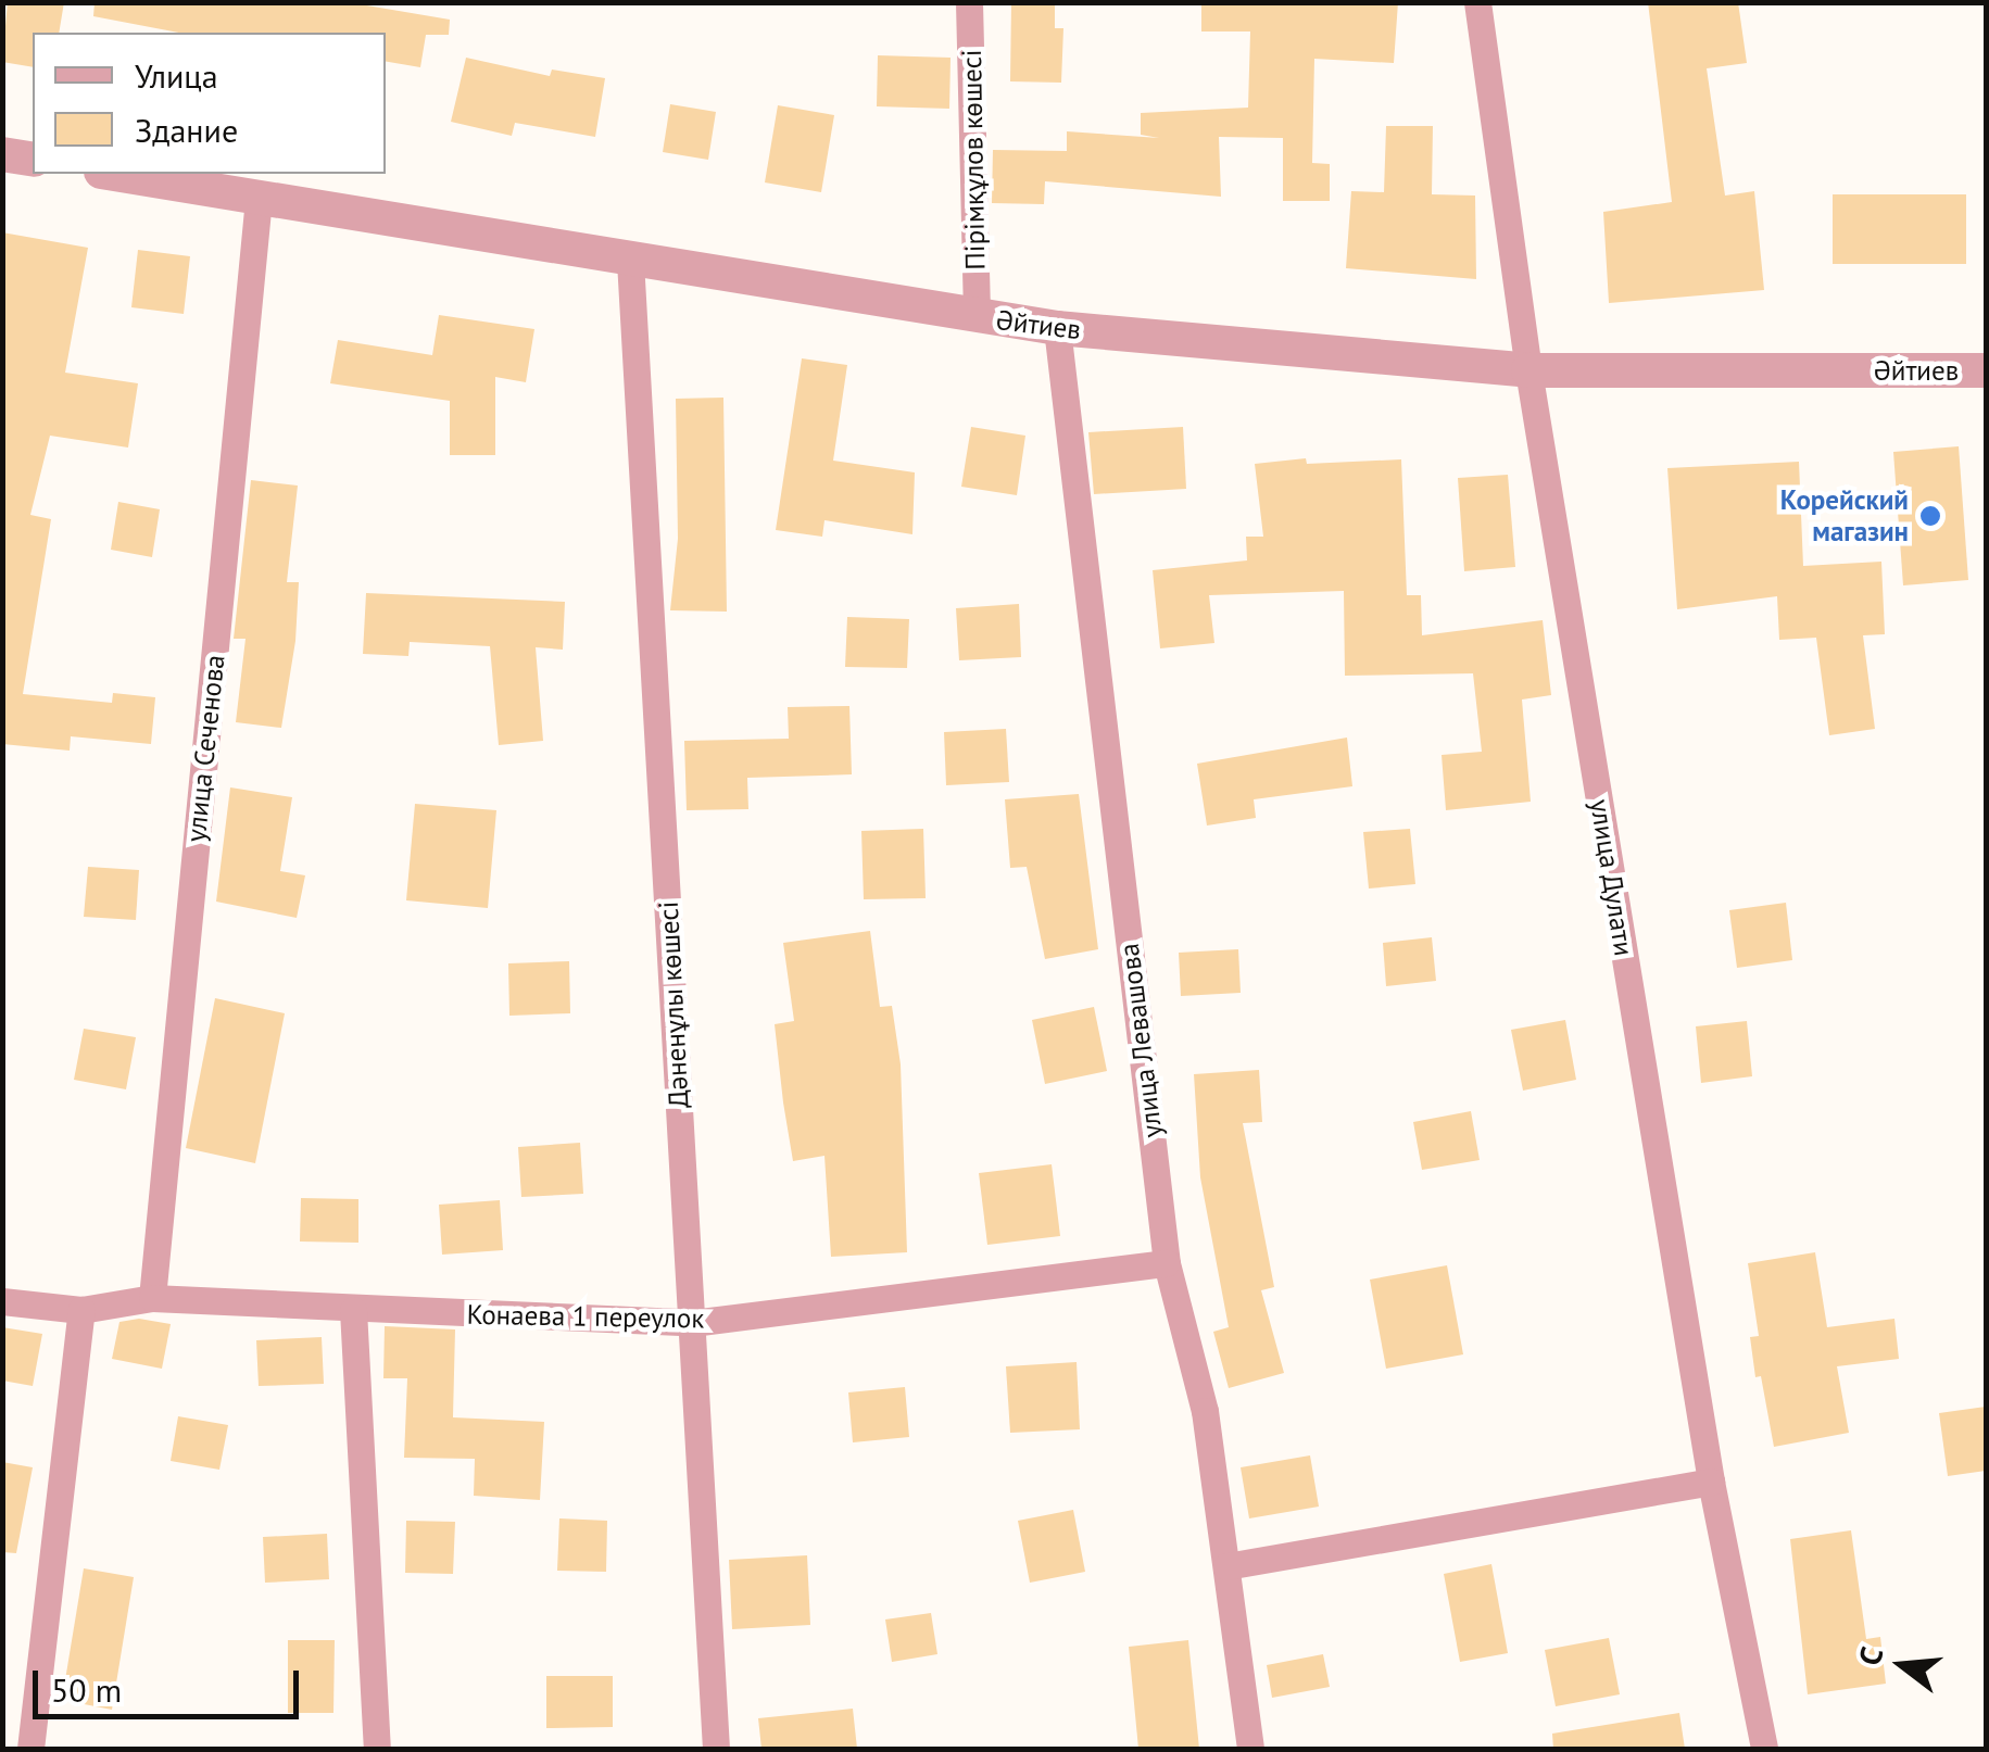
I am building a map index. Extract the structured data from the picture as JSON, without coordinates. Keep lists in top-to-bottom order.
{
  "streets": {
    "street": [
      "Пірімқұлов көшесі",
      "Әйтиев",
      "улица Сеченова",
      "улица Дулати",
      "Дәненұлы көшесі",
      "улица Левашова",
      "Конаева 1 переулок"
    ]
  },
  "crossings": [
    ["Пірімқұлов көшесі", "Әйтиев"],
    ["Әйтиев", "улица Сеченова"],
    ["Әйтиев", "улица Дулати"],
    ["Әйтиев", "Дәненұлы көшесі"],
    ["Әйтиев", "улица Левашова"],
    ["улица Сеченова", "Конаева 1 переулок"],
    ["Дәненұлы көшесі", "Конаева 1 переулок"],
    ["улица Левашова", "Конаева 1 переулок"]
  ],
  "places": ["Корейский магазин"],
  "legend": ["Улица", "Здание"],
  "scale_bar": "50 m",
  "north": "left"
}
